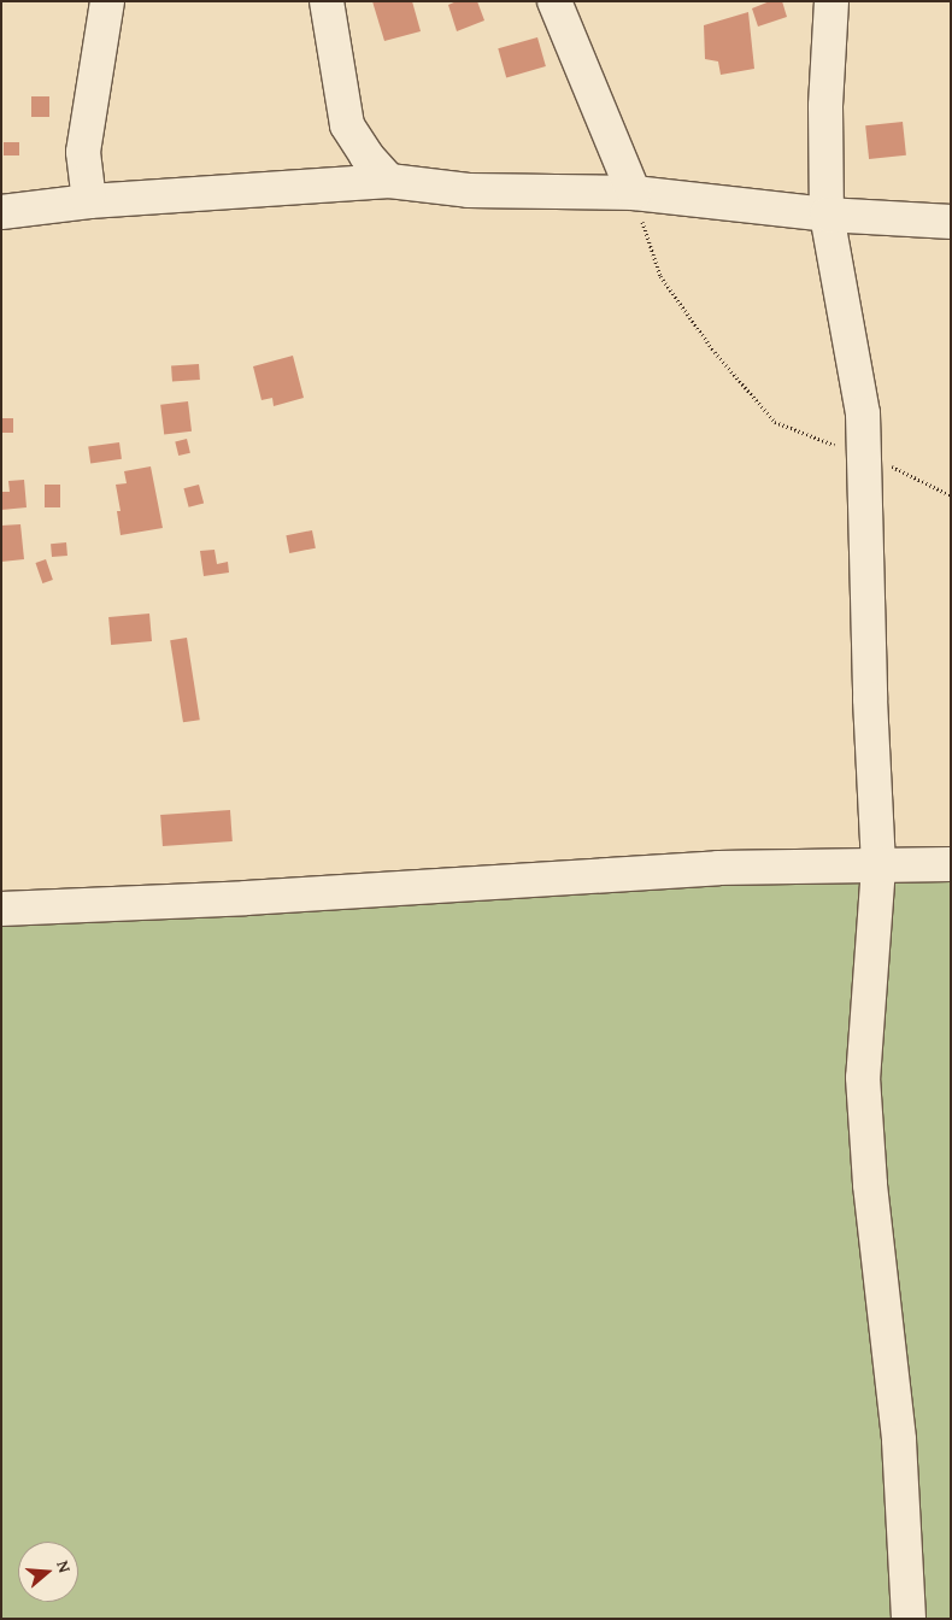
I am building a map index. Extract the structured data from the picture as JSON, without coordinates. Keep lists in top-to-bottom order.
{
  "north": "right"
}
